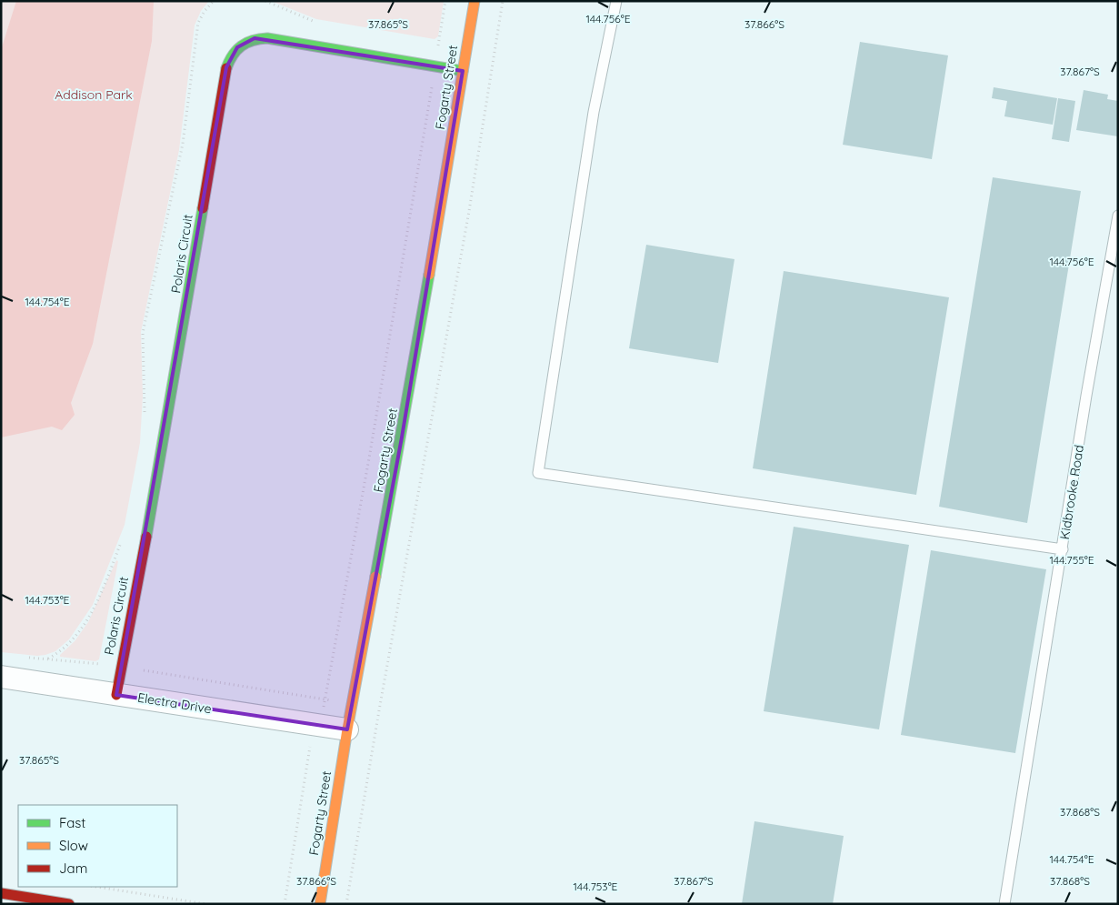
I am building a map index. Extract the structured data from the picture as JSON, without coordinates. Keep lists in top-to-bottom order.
{
  "streets": {
    "street": ["Fogarty Street", "Polaris Circuit", "Electra Drive"],
    "lane": ["Kidbrooke Road"]
  },
  "crossings": [
    ["Fogarty Street", "Polaris Circuit"],
    ["Fogarty Street", "Electra Drive"],
    ["Polaris Circuit", "Electra Drive"]
  ],
  "parks": ["Addison Park"],
  "legend": ["Fast", "Slow", "Jam"],
  "coordinates": [
    "144.756°E",
    "37.865°S",
    "37.866°S",
    "37.867°S",
    "144.754°E",
    "144.755°E",
    "144.753°E",
    "37.868°S"
  ]
}
